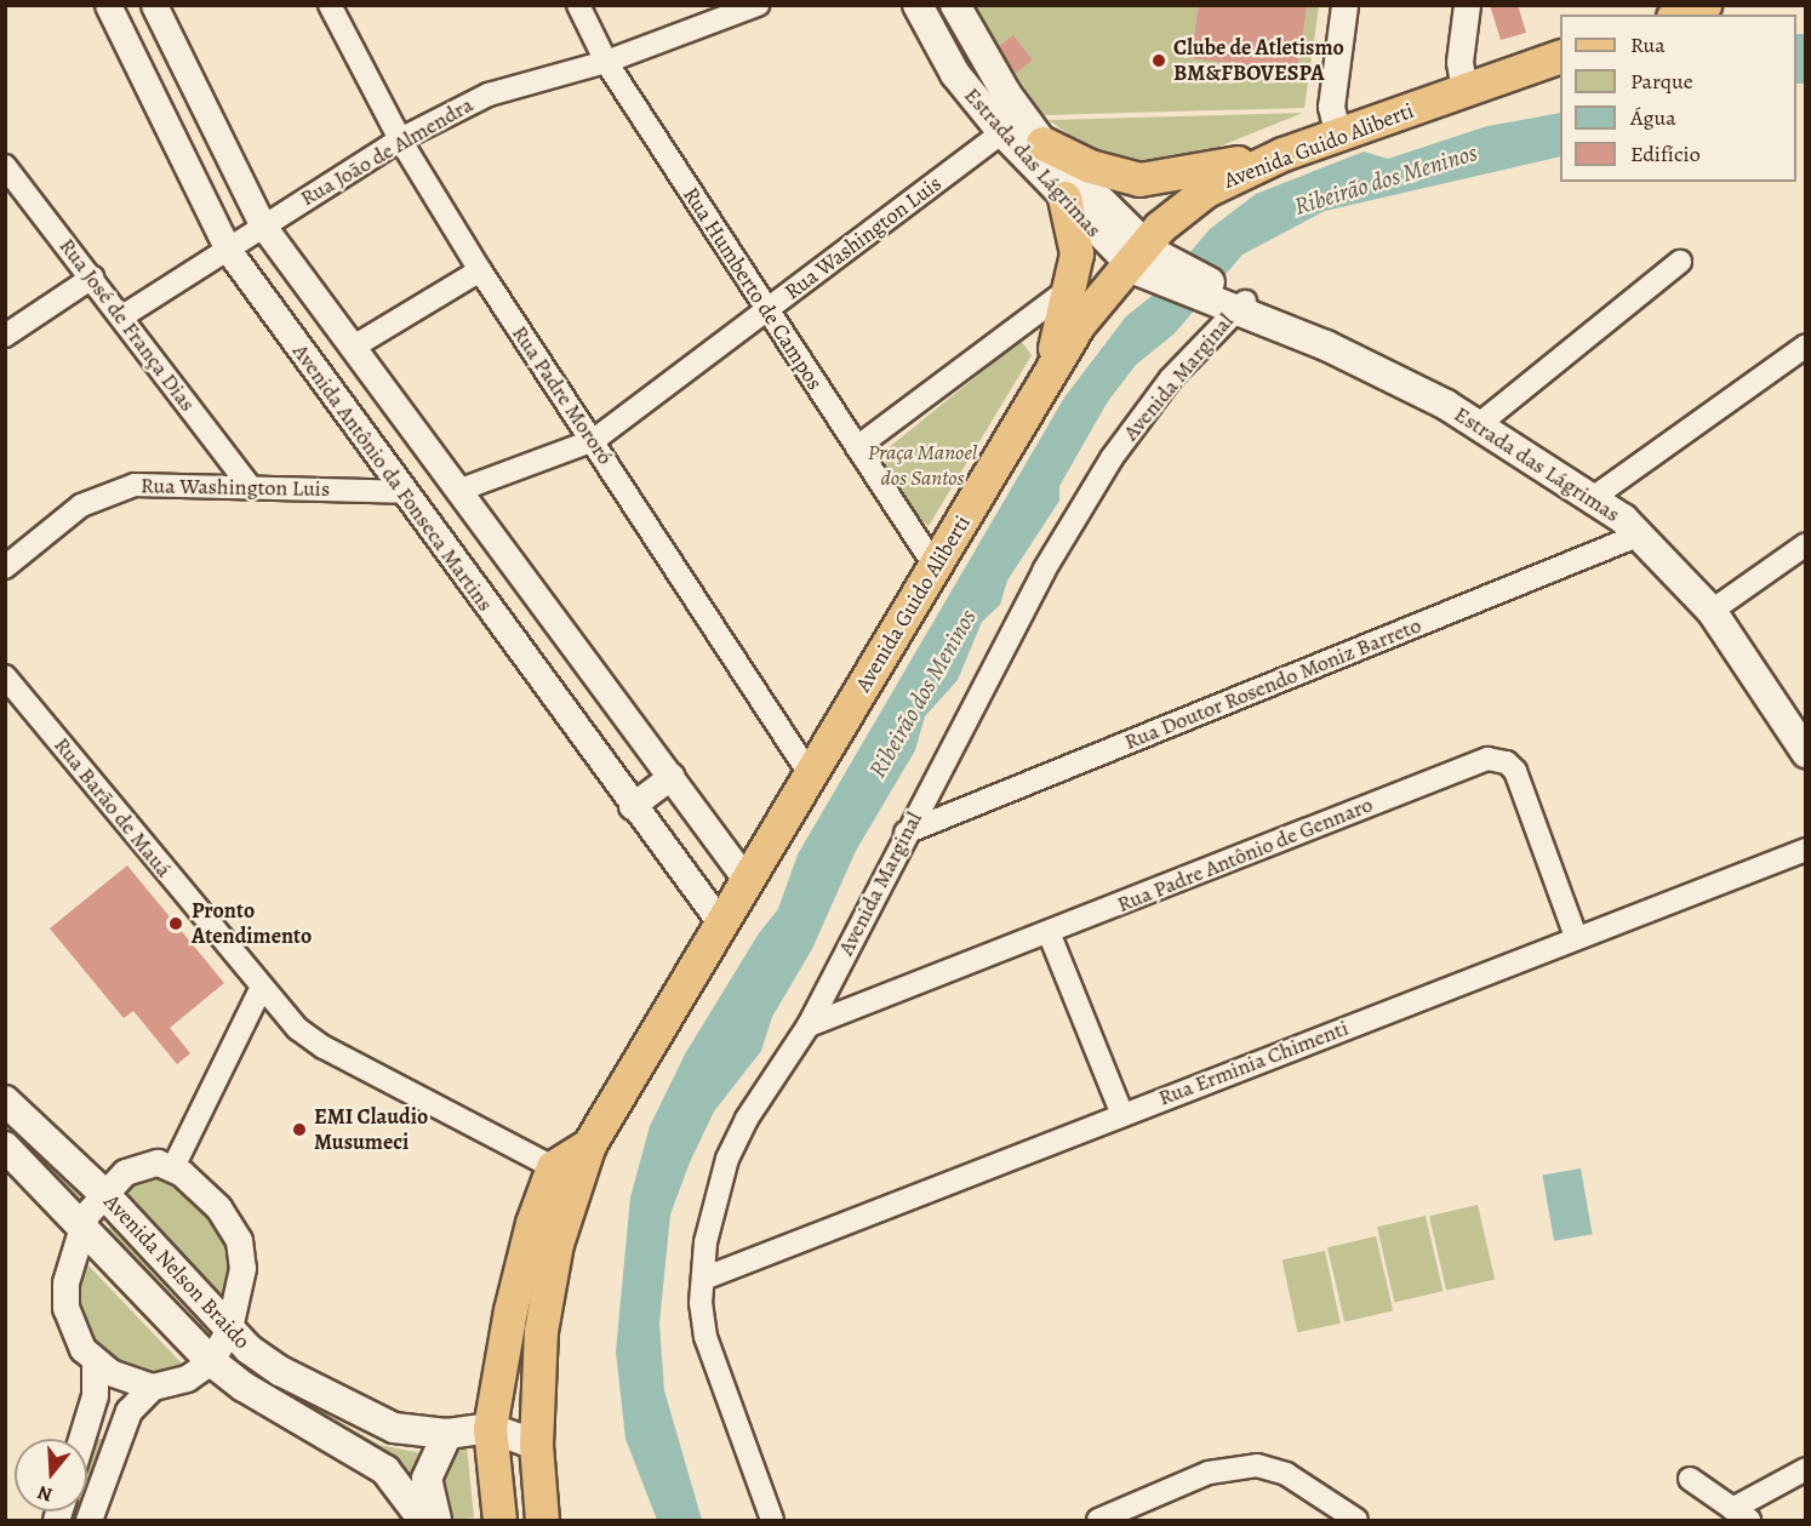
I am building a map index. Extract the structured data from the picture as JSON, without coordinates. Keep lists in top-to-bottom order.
{
  "streets": {
    "main road": ["Avenida Guido Aliberti", "Estrada das Lágrimas", "Avenida Nelson Braido"],
    "street": [
      "Rua João de Almendra",
      "Rua Washington Luis",
      "Rua Humberto de Campos",
      "Rua José de França Dias",
      "Avenida Marginal",
      "Rua Padre Mororó",
      "Avenida Antônio da Fonseca Martins",
      "Rua Doutor Rosendo Moniz Barreto",
      "Rua Barão de Mauá",
      "Rua Padre Antônio de Gennaro",
      "Rua Erminia Chimenti"
    ]
  },
  "crossings": [
    ["Avenida Guido Aliberti", "Estrada das Lágrimas"],
    ["Avenida Guido Aliberti", "Rua Humberto de Campos"],
    ["Avenida Guido Aliberti", "Rua Padre Mororó"],
    ["Avenida Guido Aliberti", "Avenida Antônio da Fonseca Martins"],
    ["Avenida Guido Aliberti", "Rua Barão de Mauá"],
    ["Rua João de Almendra", "Rua Humberto de Campos"],
    ["Rua João de Almendra", "Rua José de França Dias"],
    ["Rua João de Almendra", "Rua Padre Mororó"],
    ["Rua João de Almendra", "Avenida Antônio da Fonseca Martins"],
    ["Estrada das Lágrimas", "Rua Washington Luis"],
    ["Estrada das Lágrimas", "Avenida Marginal"],
    ["Estrada das Lágrimas", "Rua Doutor Rosendo Moniz Barreto"],
    ["Rua Washington Luis", "Rua Humberto de Campos"],
    ["Rua Washington Luis", "Rua José de França Dias"],
    ["Rua Washington Luis", "Rua Padre Mororó"],
    ["Rua Washington Luis", "Avenida Antônio da Fonseca Martins"],
    ["Avenida Marginal", "Rua Doutor Rosendo Moniz Barreto"],
    ["Avenida Marginal", "Rua Padre Antônio de Gennaro"],
    ["Avenida Marginal", "Rua Erminia Chimenti"],
    ["Rua Padre Antônio de Gennaro", "Rua Erminia Chimenti"]
  ],
  "water": ["Ribeirão dos Meninos"],
  "parks": ["Praça Manoel dos Santos"],
  "places": ["Clube de Atletismo BM&FBOVESPA", "Pronto Atendimento", "EMI Claudio Musumeci"],
  "legend": [
    "Rua",
    "Parque",
    "Água",
    "Edifício"
  ],
  "north": "bottom"
}
